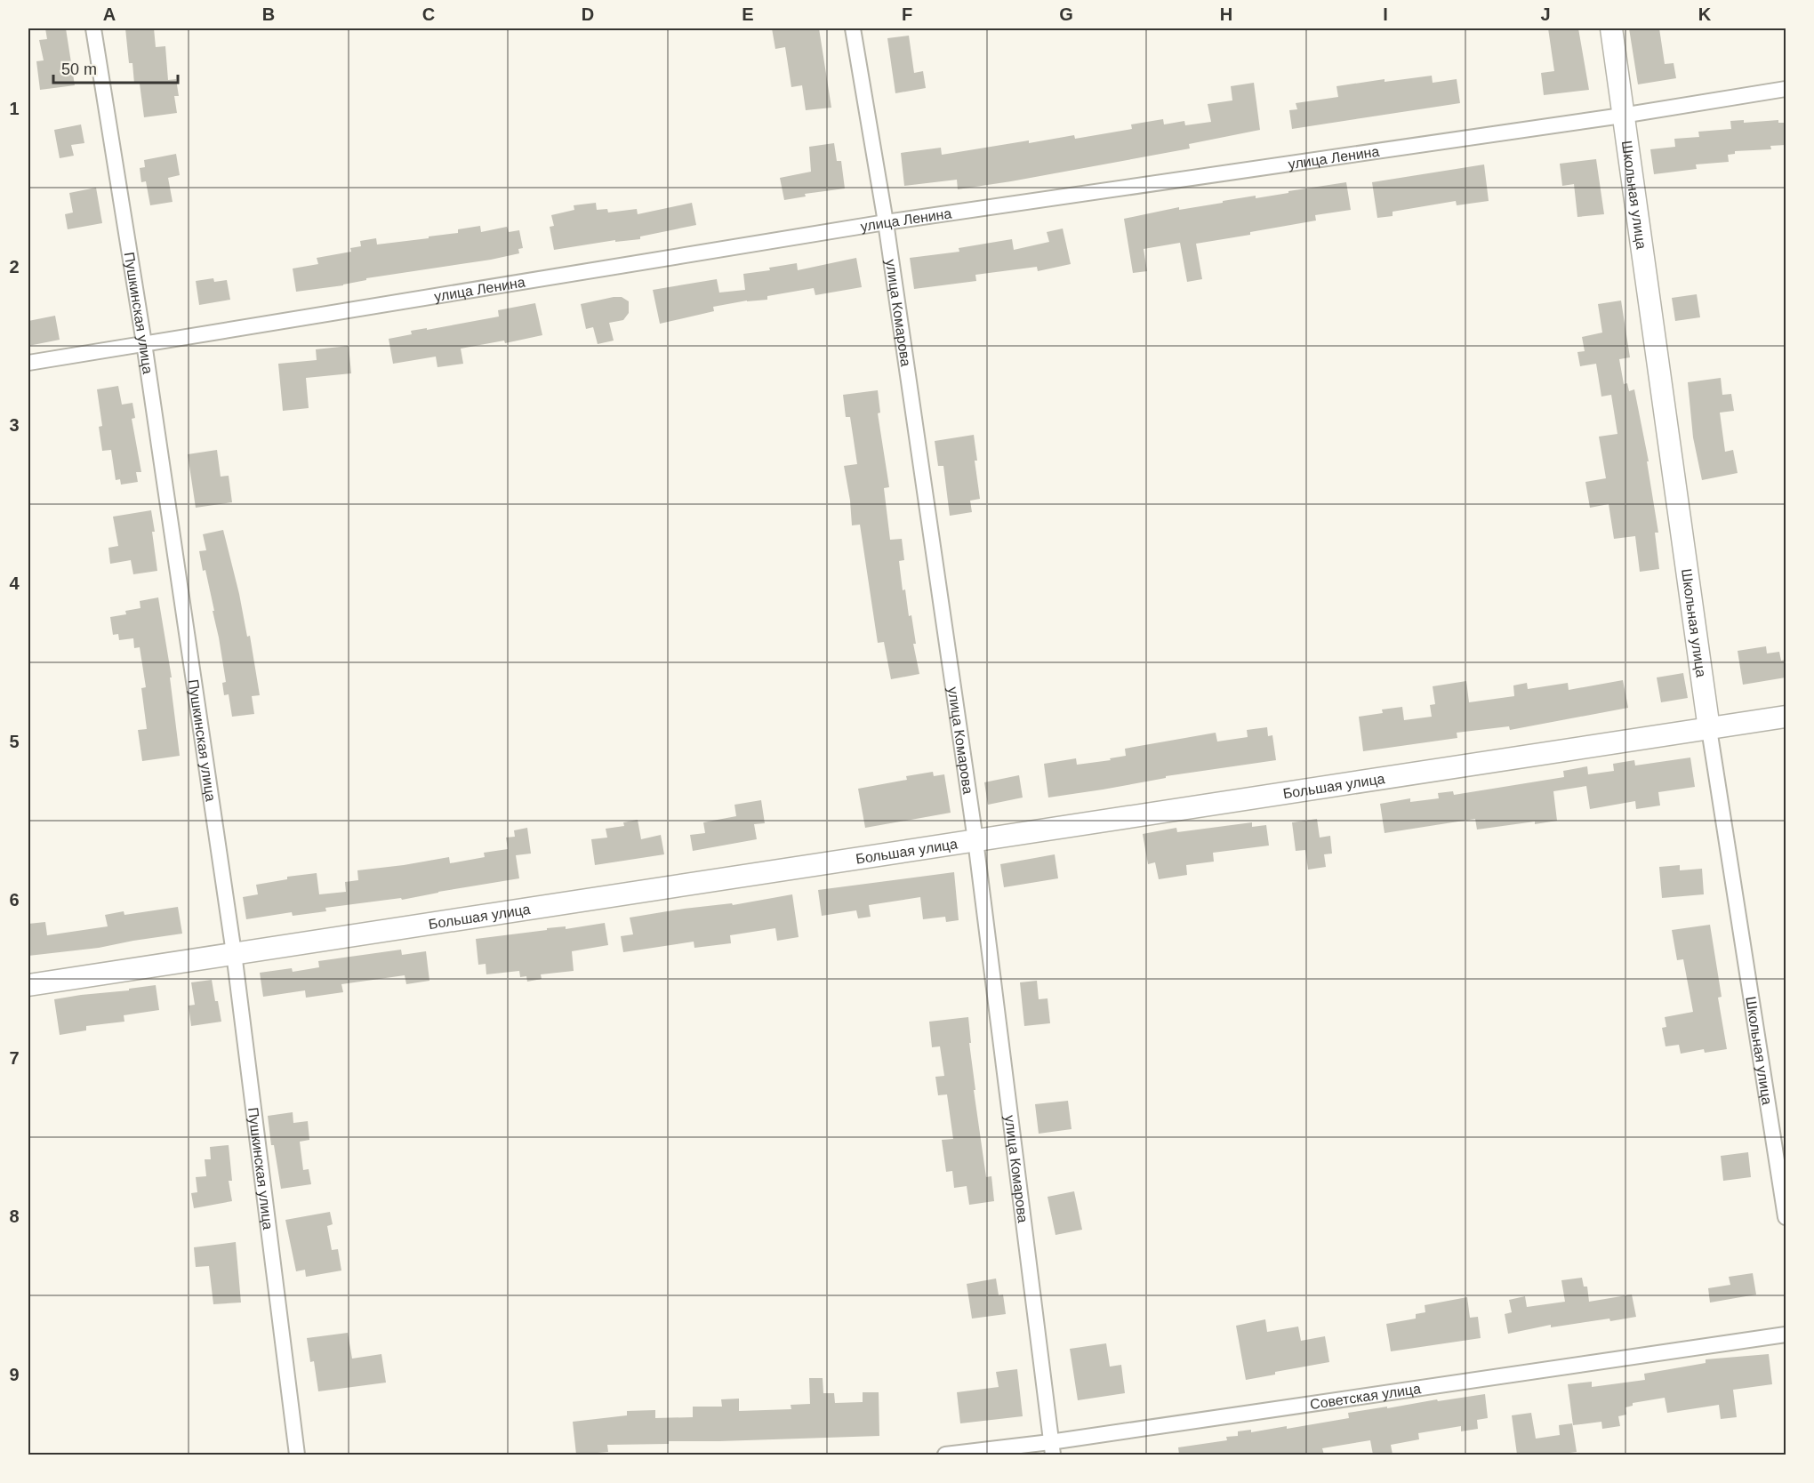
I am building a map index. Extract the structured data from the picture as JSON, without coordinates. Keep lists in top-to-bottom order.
{
  "streets": {
    "street": [
      "улица Ленина",
      "Школьная улица",
      "Пушкинская улица",
      "улица Комарова",
      "Большая улица",
      "Советская улица"
    ]
  },
  "crossings": [
    ["улица Ленина", "Школьная улица"],
    ["улица Ленина", "Пушкинская улица"],
    ["улица Ленина", "улица Комарова"],
    ["Школьная улица", "Большая улица"],
    ["Пушкинская улица", "Большая улица"],
    ["улица Комарова", "Большая улица"],
    ["улица Комарова", "Советская улица"]
  ],
  "scale_bar": "50 m",
  "grid": {
    "columns": [
      "A",
      "B",
      "C",
      "D",
      "E",
      "F",
      "G",
      "H",
      "I",
      "J",
      "K"
    ],
    "rows": [
      "1",
      "2",
      "3",
      "4",
      "5",
      "6",
      "7",
      "8",
      "9"
    ]
  }
}
